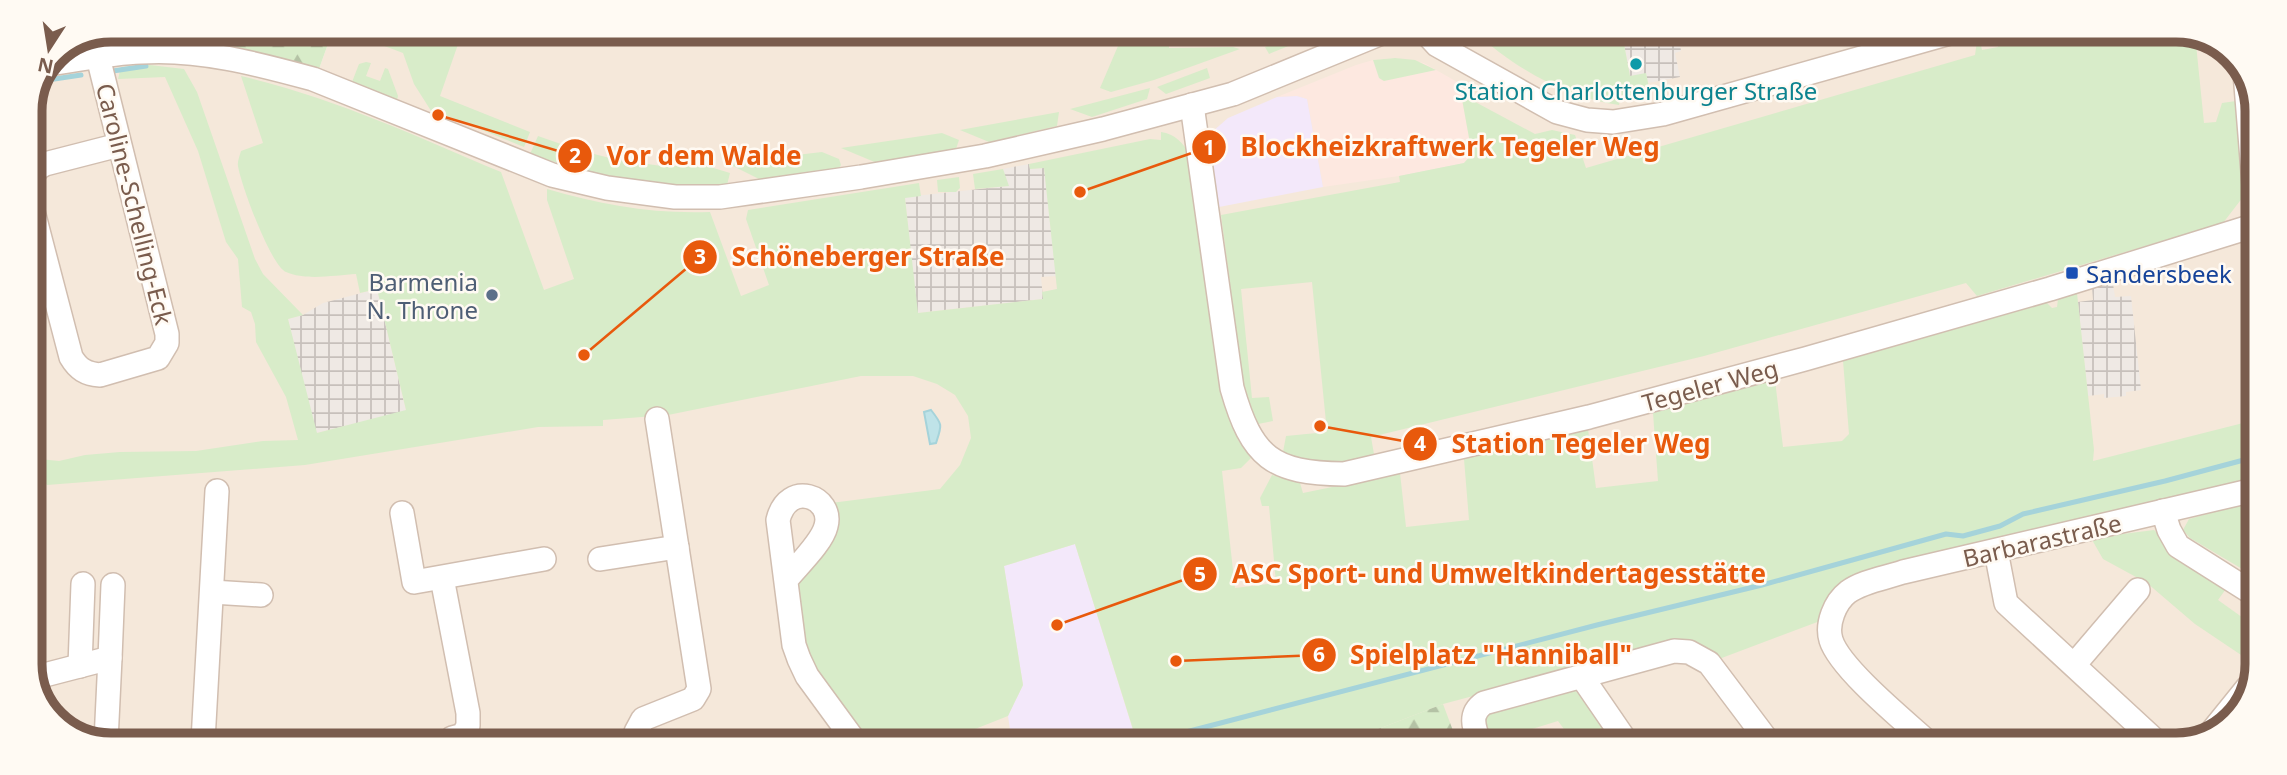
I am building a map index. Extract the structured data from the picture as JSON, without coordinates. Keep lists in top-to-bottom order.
{
  "streets": {
    "street": ["Caroline-Schelling-Eck", "Tegeler Weg", "Barbarastraße"]
  },
  "places": {
    "other": [
      "Station Charlottenburger Straße",
      "Vor dem Walde",
      "Blockheizkraftwerk Tegeler Weg",
      "Barmenia N. Throne",
      "Schöneberger Straße",
      "Station Tegeler Weg",
      "ASC Sport- und Umweltkindertagesstätte",
      "Spielplatz \"Hanniball\""
    ],
    "transit": ["Sandersbeek"]
  },
  "north": "bottom"
}
